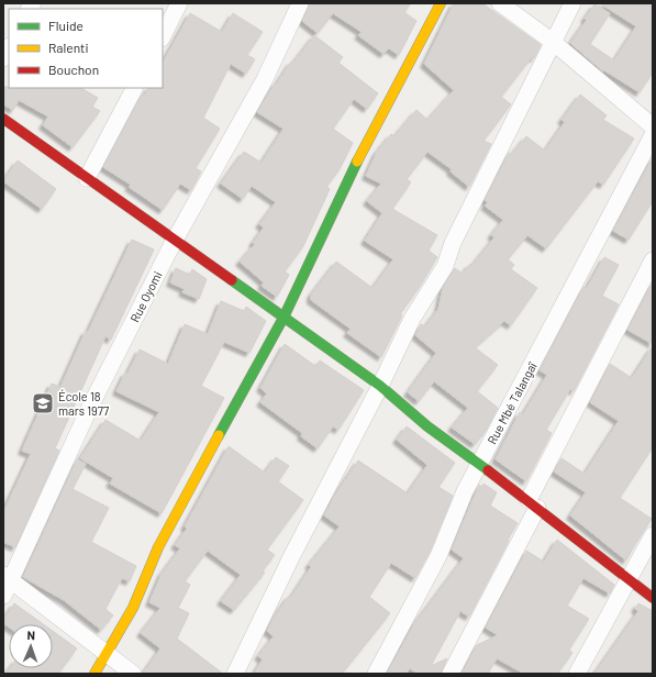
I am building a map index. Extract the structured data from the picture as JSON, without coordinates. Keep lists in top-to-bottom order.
{
  "streets": {
    "street": ["Rue Oyomi", "Rue Mbé Talangaï"]
  },
  "places": {
    "school or university": ["École 18 mars 1977"]
  },
  "legend": ["Fluide", "Ralenti", "Bouchon"],
  "north": "top"
}
